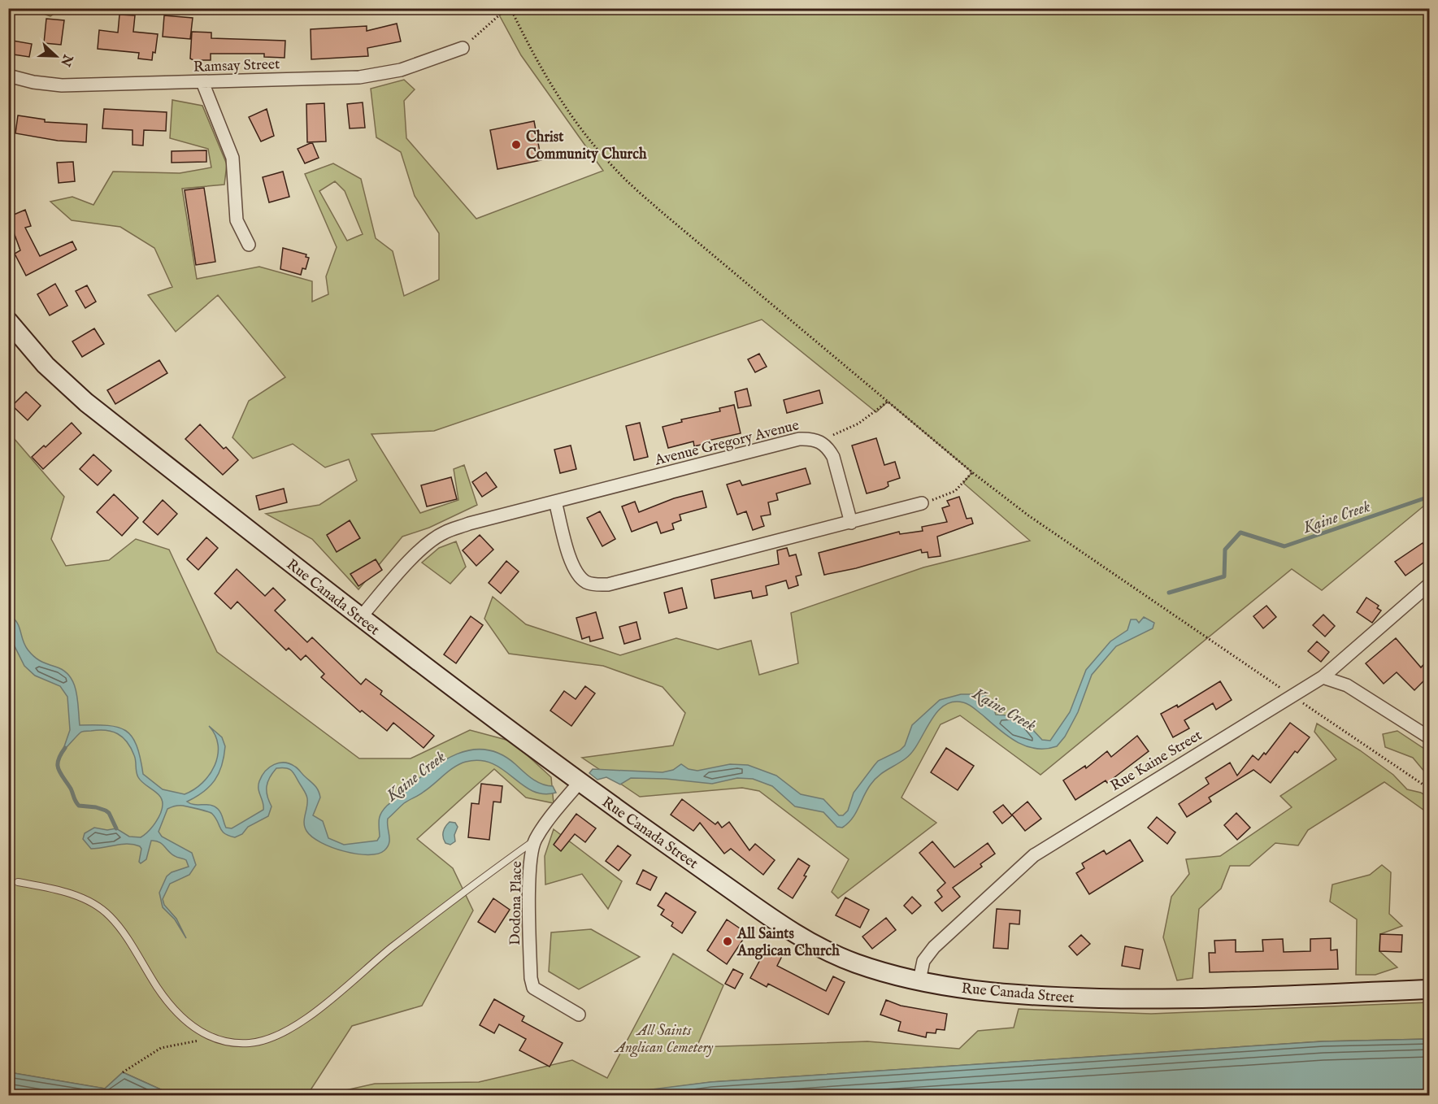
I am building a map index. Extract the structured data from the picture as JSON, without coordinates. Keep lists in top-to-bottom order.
{
  "streets": {
    "main road": ["Rue Canada Street"],
    "street": [
      "Ramsay Street",
      "Avenue Gregory Avenue",
      "Rue Kaine Street",
      "Dodona Place"
    ]
  },
  "crossings": [
    ["Avenue Gregory Avenue", "Rue Canada Street"],
    ["Rue Canada Street", "Rue Kaine Street"],
    ["Rue Canada Street", "Dodona Place"]
  ],
  "water": ["Kaine Creek"],
  "parks": ["All Saints Anglican Cemetery"],
  "places": ["Christ Community Church", "All Saints Anglican Church"],
  "north": "right"
}
